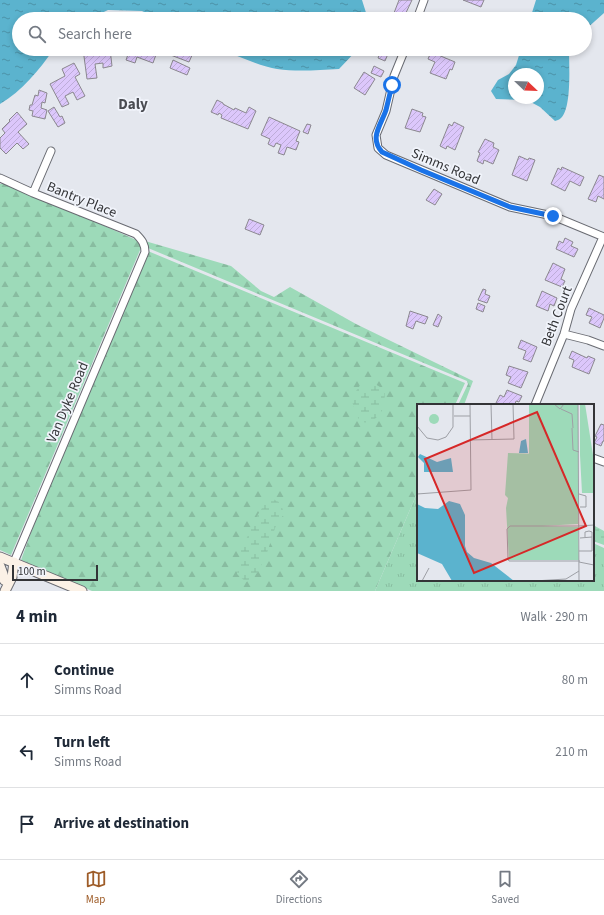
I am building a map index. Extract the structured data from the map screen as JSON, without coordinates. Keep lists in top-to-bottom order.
{
  "streets": {
    "main road": ["Van Dyke Road"],
    "street": ["Simms Road", "Bantry Place", "Beth Court"]
  },
  "crossings": [
    ["Simms Road", "Beth Court"],
    ["Bantry Place", "Van Dyke Road"]
  ],
  "districts": ["Daly"],
  "scale_bar": "100 m",
  "north": "bottom right",
  "page": {
    "search": "Search here",
    "scale": "100 m",
    "heading": ["4 min", "Walk · 290 m"],
    "list": [
      ["Continue", "Simms Road", "80 m"],
      ["Turn left", "Simms Road", "210 m"],
      "Arrive at destination"
    ],
    "nav": ["Map", "Directions", "Saved"]
  }
}
